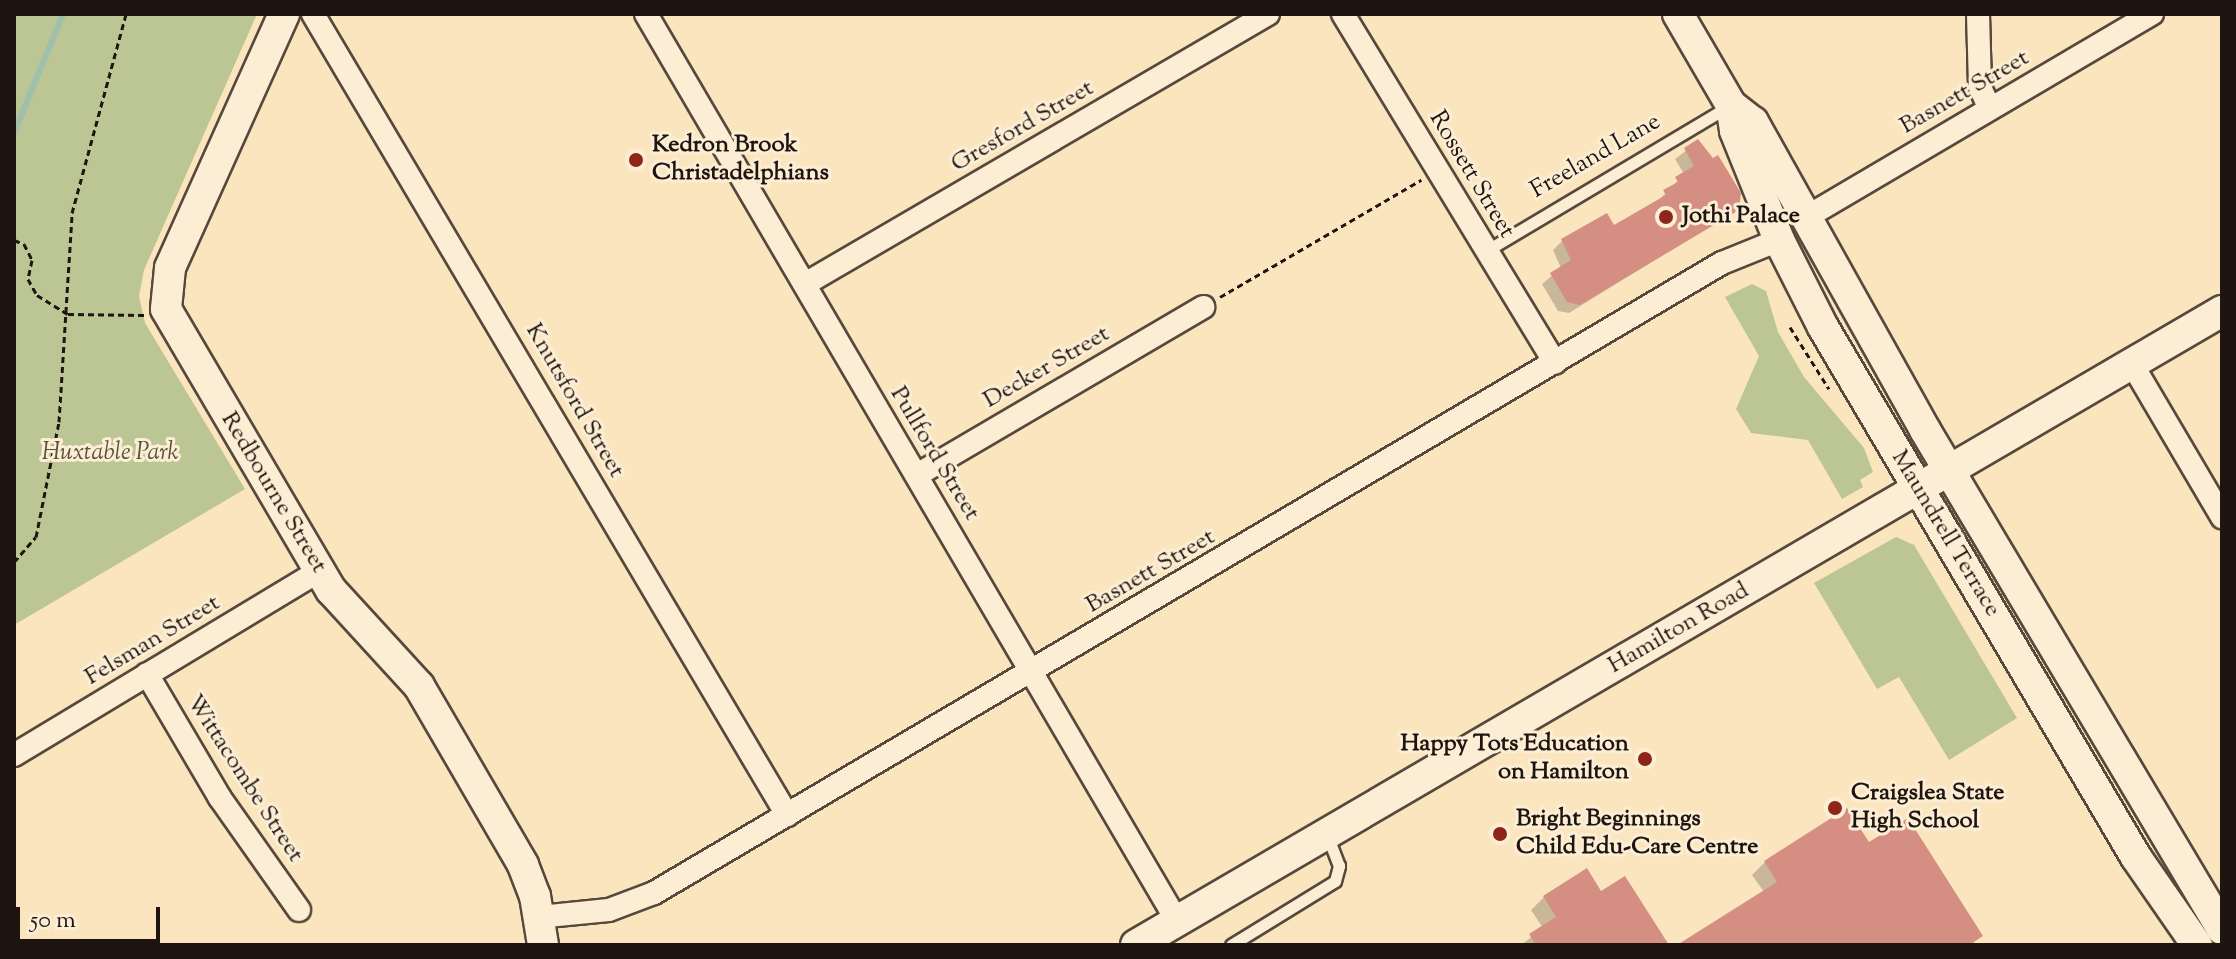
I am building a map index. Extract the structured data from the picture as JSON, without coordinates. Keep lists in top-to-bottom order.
{
  "streets": {
    "main road": ["Redbourne Street", "Maundrell Terrace", "Hamilton Road"],
    "street": [
      "Basnett Street",
      "Gresford Street",
      "Rossett Street",
      "Decker Street",
      "Knutsford Street",
      "Pullford Street",
      "Felsman Street",
      "Wittacombe Street"
    ],
    "lane": ["Freeland Lane"]
  },
  "crossings": [
    ["Basnett Street", "Rossett Street"],
    ["Basnett Street", "Knutsford Street"],
    ["Basnett Street", "Pullford Street"],
    ["Basnett Street", "Redbourne Street"],
    ["Basnett Street", "Maundrell Terrace"],
    ["Gresford Street", "Pullford Street"],
    ["Freeland Lane", "Rossett Street"],
    ["Freeland Lane", "Maundrell Terrace"],
    ["Decker Street", "Pullford Street"],
    ["Pullford Street", "Hamilton Road"],
    ["Redbourne Street", "Felsman Street"],
    ["Maundrell Terrace", "Hamilton Road"],
    ["Felsman Street", "Wittacombe Street"]
  ],
  "parks": ["Huxtable Park"],
  "places": [
    "Kedron Brook Christadelphians",
    "Jothi Palace",
    "Happy Tots Education on Hamilton",
    "Craigslea State High School",
    "Bright Beginnings Child Edu-Care Centre"
  ],
  "scale_bar": "50 m"
}
